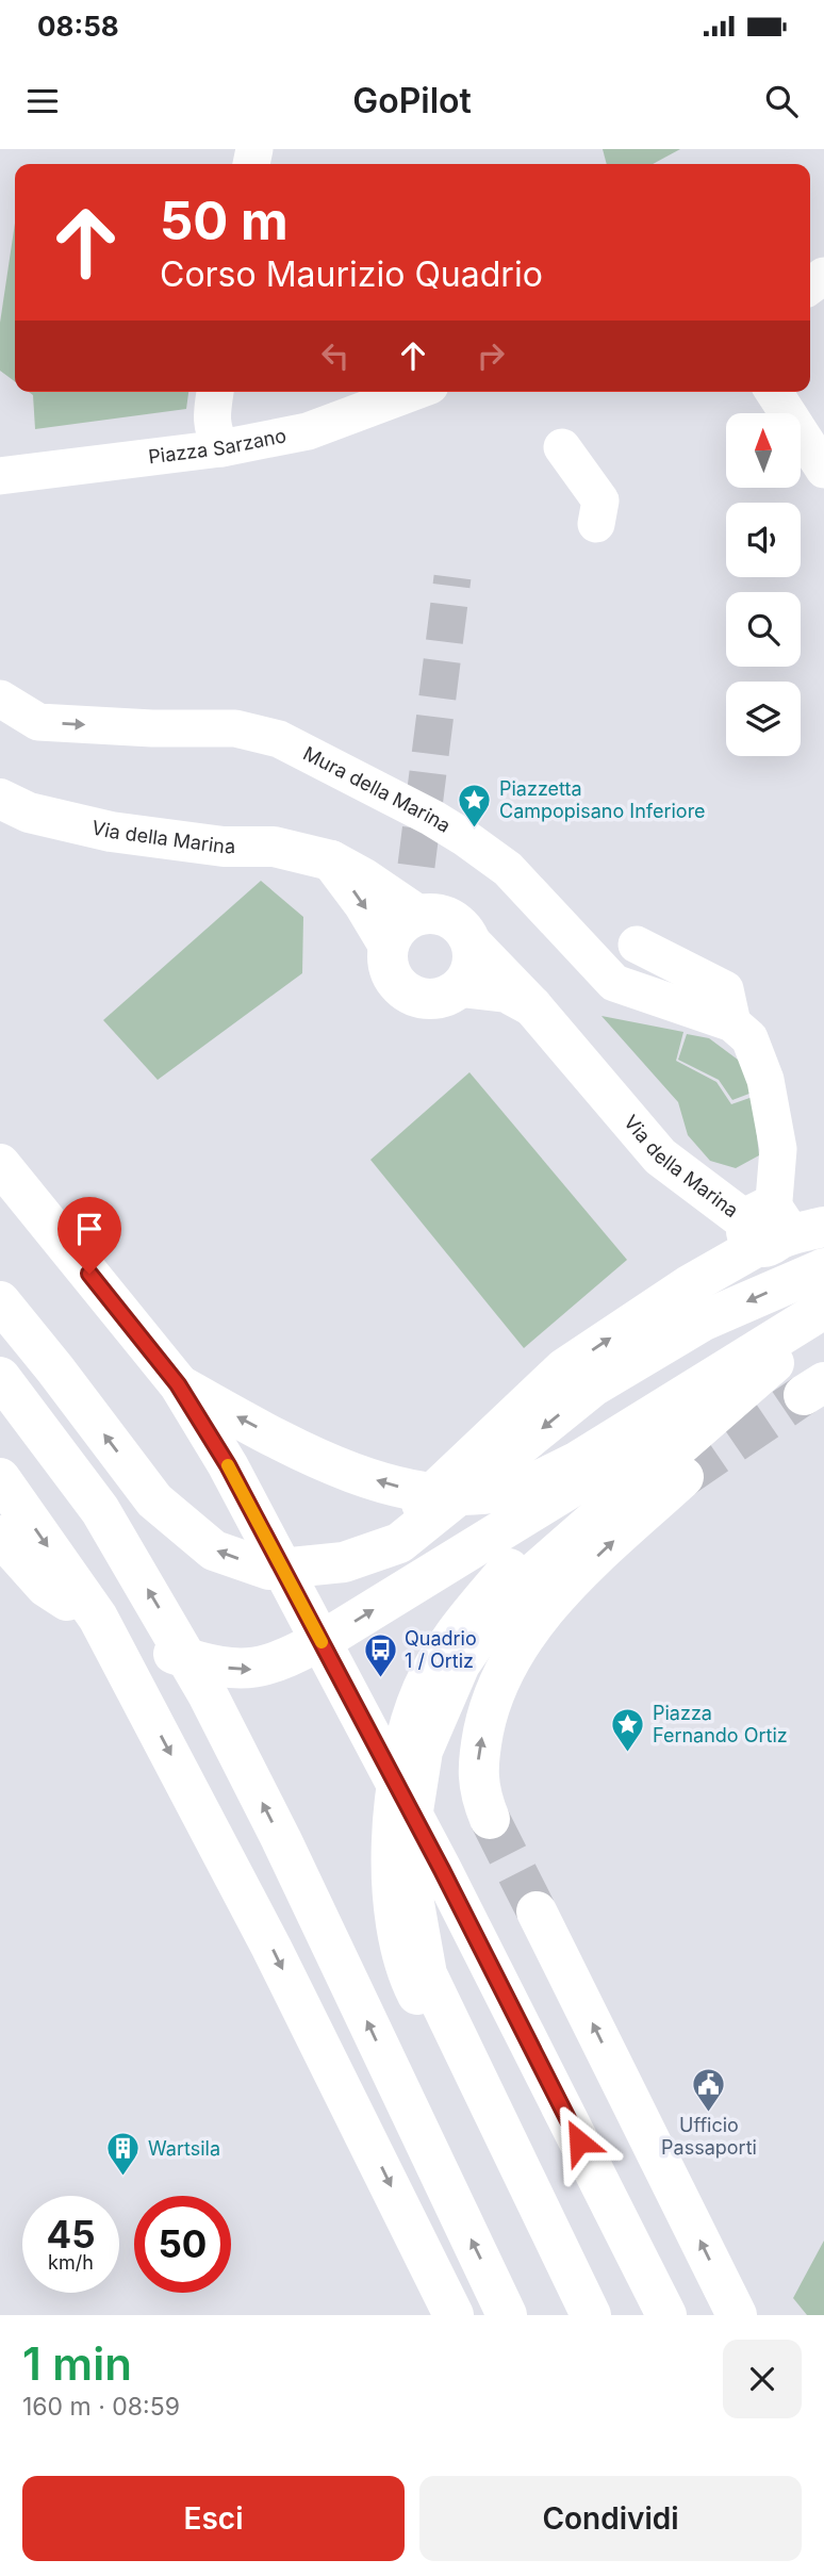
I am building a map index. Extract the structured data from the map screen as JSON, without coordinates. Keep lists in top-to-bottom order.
{
  "streets": {
    "main road": ["Via della Marina"],
    "street": ["Piazza Sarzano", "Mura della Marina"]
  },
  "one_way": ["Mura della Marina"],
  "places": {
    "place": ["Piazzetta Campopisano Inferiore", "Piazza Fernando Ortiz"],
    "bus stop": ["Quadrio 1 / Ortiz"],
    "public building": ["Ufficio Passaporti"],
    "building": ["Wartsila"]
  },
  "north": "top",
  "page": {
    "status": "08:58",
    "header": "GoPilot",
    "turn": ["50 m", "Corso Maurizio Quadrio"],
    "speed": "45 km/h",
    "limit": "50",
    "heading": ["1 min", "160 m · 08:59"],
    "buttons": ["Esci", "Condividi"]
  }
}
